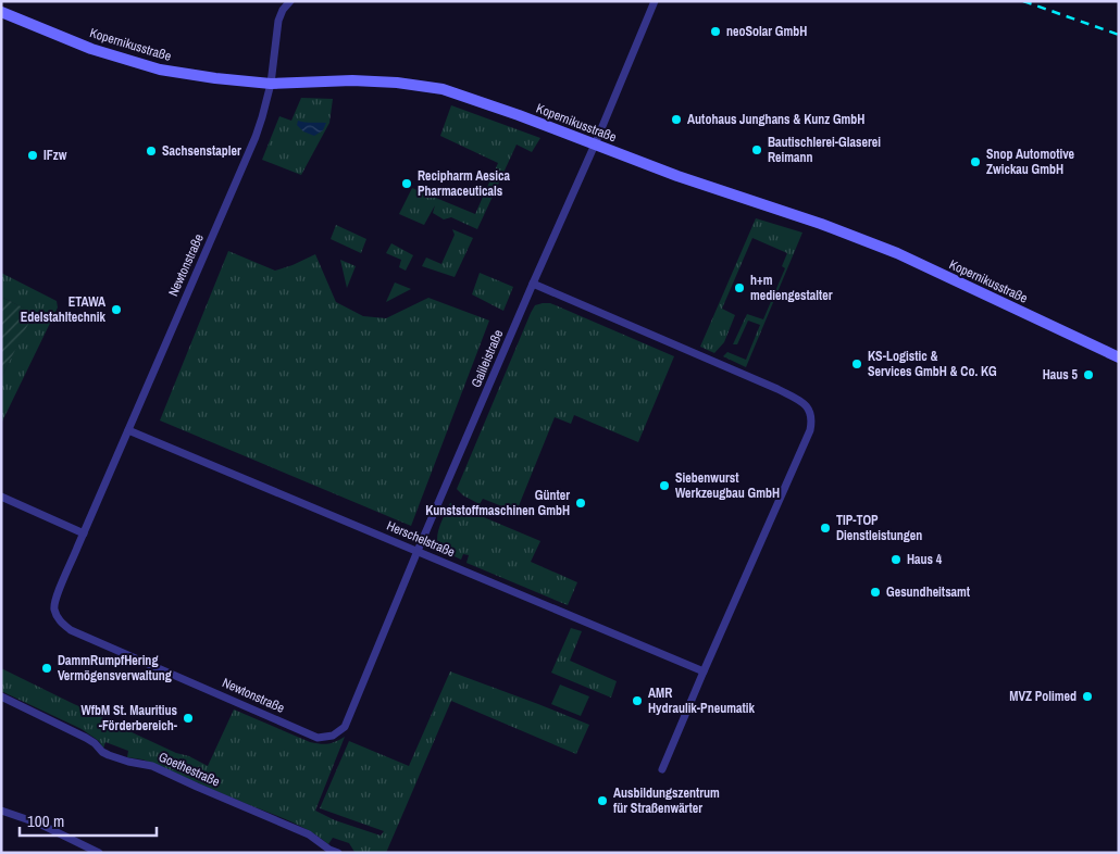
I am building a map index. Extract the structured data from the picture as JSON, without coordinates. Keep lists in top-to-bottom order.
{
  "streets": {
    "street": [
      "Kopernikusstraße",
      "Newtonstraße",
      "Galileistraße",
      "Herschelstraße",
      "Goethestraße"
    ]
  },
  "crossings": [
    ["Kopernikusstraße", "Newtonstraße"],
    ["Kopernikusstraße", "Galileistraße"],
    ["Newtonstraße", "Galileistraße"],
    ["Newtonstraße", "Herschelstraße"],
    ["Galileistraße", "Herschelstraße"]
  ],
  "places": [
    "neoSolar GmbH",
    "Autohaus Junghans & Kunz GmbH",
    "Bautischlerei-Glaserei Reimann",
    "Sachsenstapler",
    "IFzw",
    "Snop Automotive Zwickau GmbH",
    "Recipharm Aesica Pharmaceuticals",
    "h+m mediengestalter",
    "ETAWA Edelstahltechnik",
    "KS-Logistic & Services GmbH & Co. KG",
    "Haus 5",
    "Siebenwurst Werkzeugbau GmbH",
    "Günter Kunststoffmaschinen GmbH",
    "TIP-TOP Dienstleistungen",
    "Haus 4",
    "Gesundheitsamt",
    "DammRumpfHering Vermögensverwaltung",
    "MVZ Polimed",
    "AMR Hydraulik-Pneumatik",
    "WfbM St. Mauritius -Förderbereich-",
    "Ausbildungszentrum für Straßenwärter"
  ],
  "scale_bar": "100 m"
}
